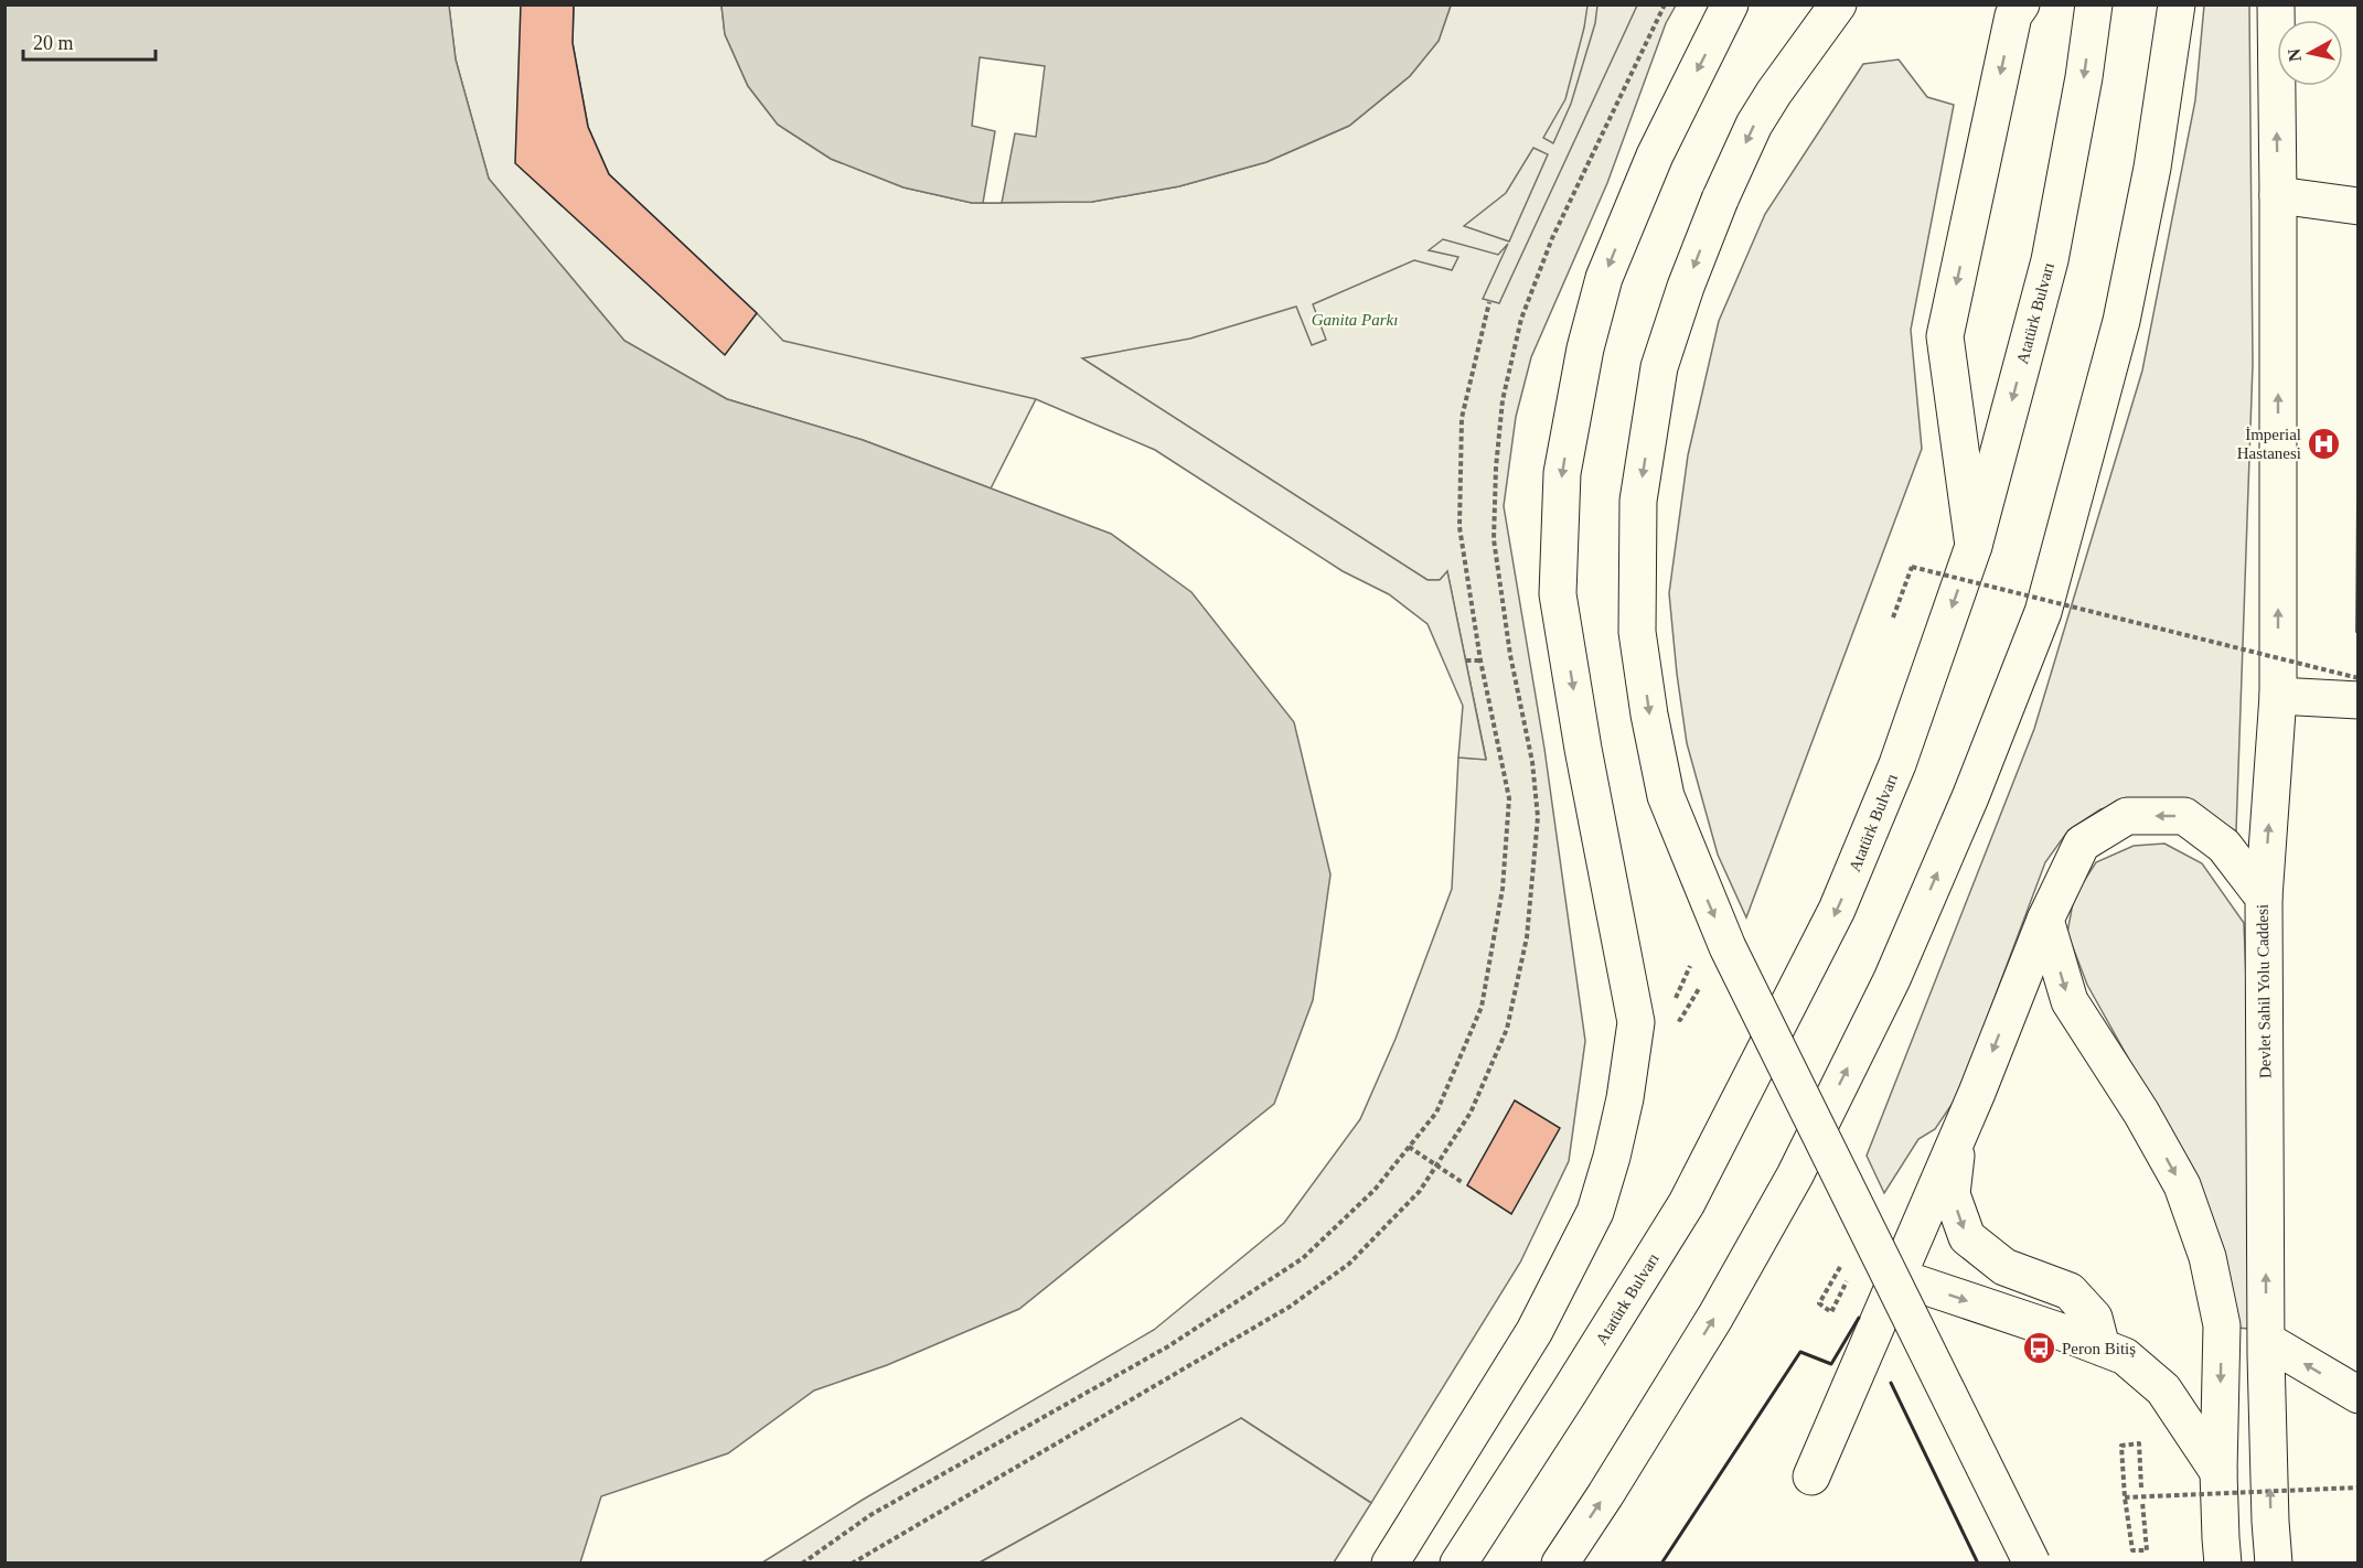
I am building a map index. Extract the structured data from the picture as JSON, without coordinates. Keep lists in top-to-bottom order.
{
  "streets": {
    "main road": ["Atatürk Bulvarı", "Devlet Sahil Yolu Caddesi"]
  },
  "parks": ["Ganita Parkı"],
  "places": {
    "hospital": ["İmperial Hastanesi"],
    "bus stop": ["Peron Bitiş"]
  },
  "scale_bar": "20 m",
  "north": "left"
}
